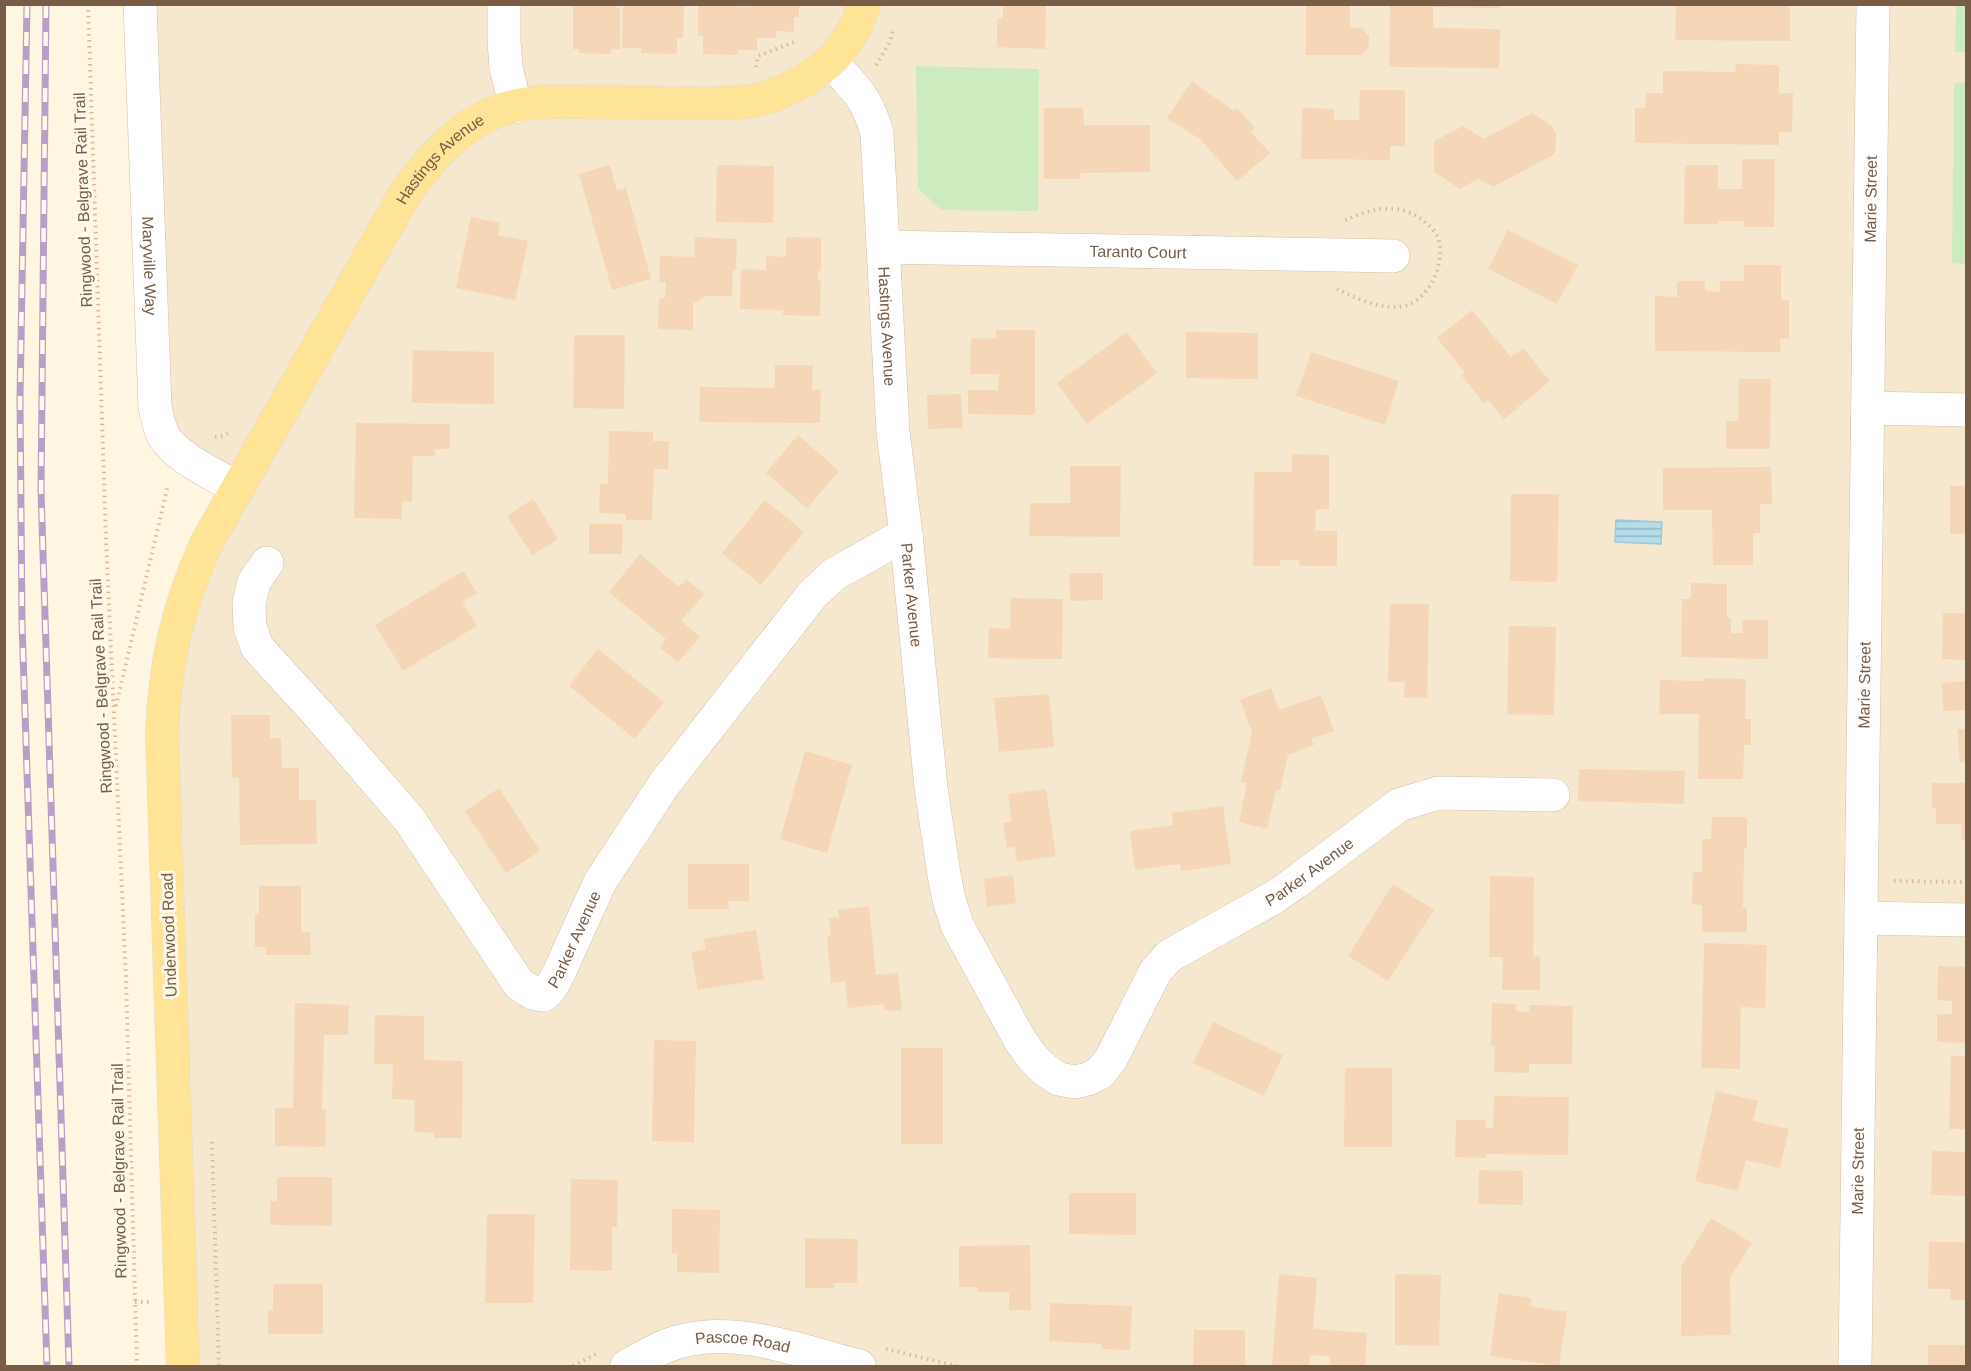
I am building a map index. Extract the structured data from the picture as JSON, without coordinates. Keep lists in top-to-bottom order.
{
  "streets": {
    "main road": ["Hastings Avenue", "Underwood Road"],
    "street": [
      "Marie Street",
      "Taranto Court",
      "Maryville Way",
      "Parker Avenue",
      "Pascoe Road"
    ],
    "path": ["Ringwood - Belgrave Rail Trail"]
  },
  "crossings": [
    ["Hastings Avenue", "Taranto Court"],
    ["Hastings Avenue", "Maryville Way"],
    ["Hastings Avenue", "Parker Avenue"],
    ["Hastings Avenue", "Underwood Road"],
    ["Maryville Way", "Underwood Road"]
  ]
}
